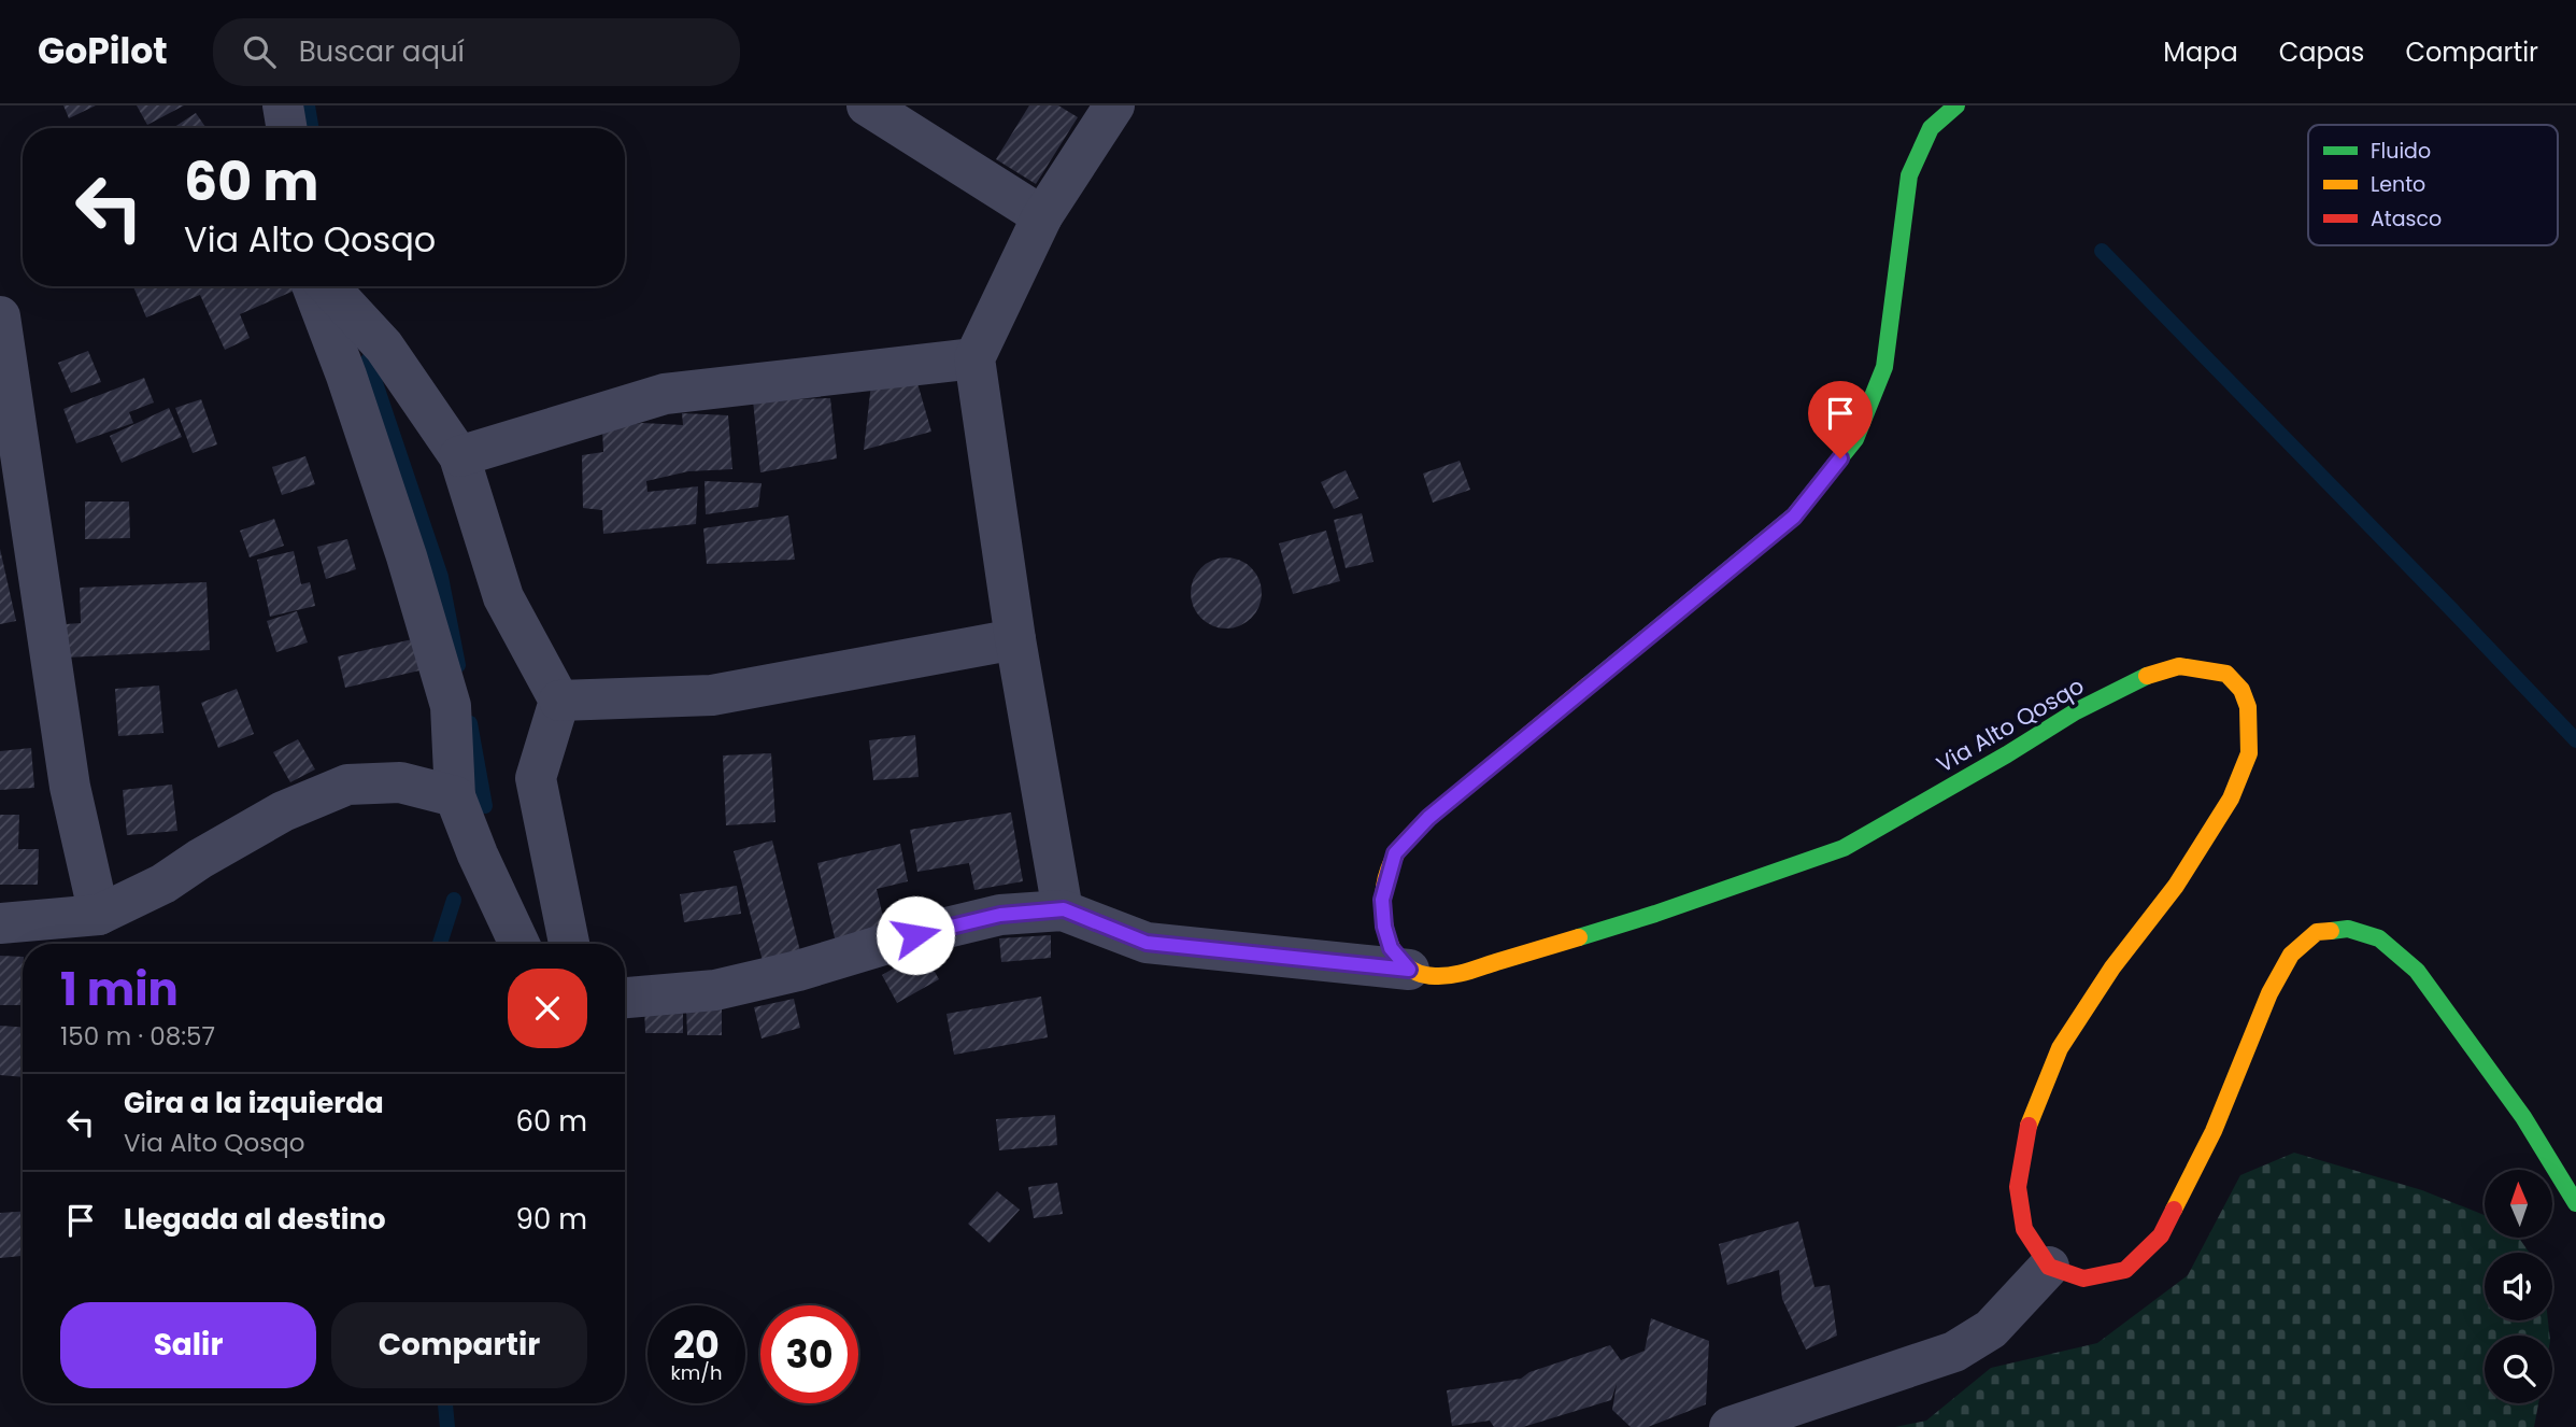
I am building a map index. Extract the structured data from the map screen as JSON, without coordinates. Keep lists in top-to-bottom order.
{
  "streets": {
    "street": ["Via Alto Qosqo"]
  },
  "legend": ["Fluido", "Lento", "Atasco"],
  "north": "top",
  "page": {
    "header": "GoPilot",
    "search": "Buscar aquí",
    "nav": ["Mapa", "Capas", "Compartir"],
    "turn": ["60 m", "Via Alto Qosqo"],
    "heading": ["1 min", "150 m · 08:57"],
    "list": [
      {
        "name": "Gira a la izquierda",
        "note": "Via Alto Qosqo",
        "value": "60 m"
      },
      {
        "name": "Llegada al destino",
        "value": "90 m"
      }
    ],
    "buttons": ["Salir", "Compartir"],
    "speed": "20 km/h",
    "limit": "30"
  }
}
